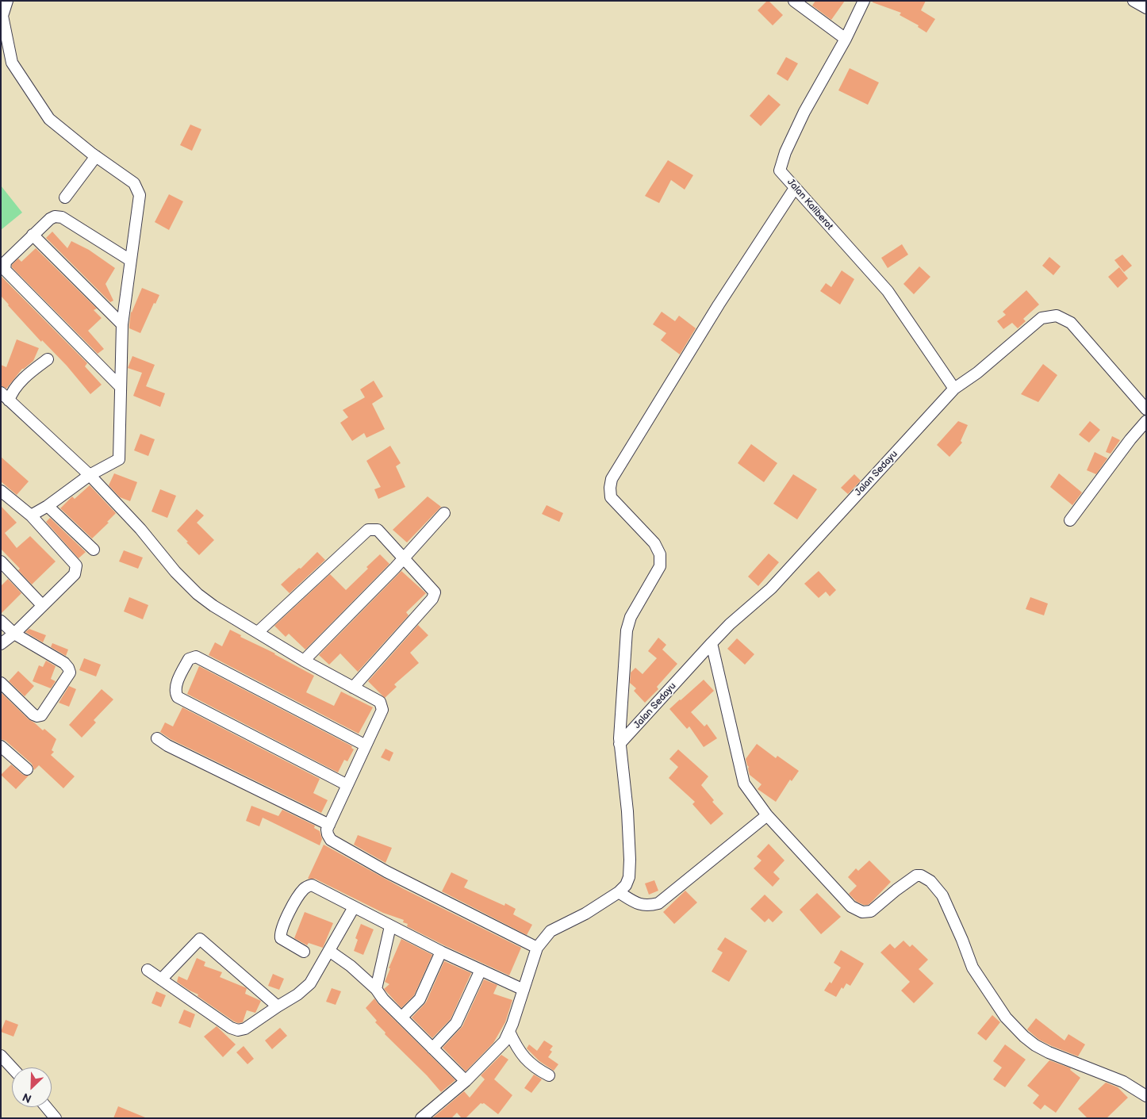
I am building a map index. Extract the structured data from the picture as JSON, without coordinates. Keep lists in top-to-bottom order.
{
  "streets": {
    "street": ["Jalan Kaliberot", "Jalan Sedayu"]
  },
  "crossings": [
    ["Jalan Kaliberot", "Jalan Sedayu"]
  ],
  "north": "bottom left"
}
